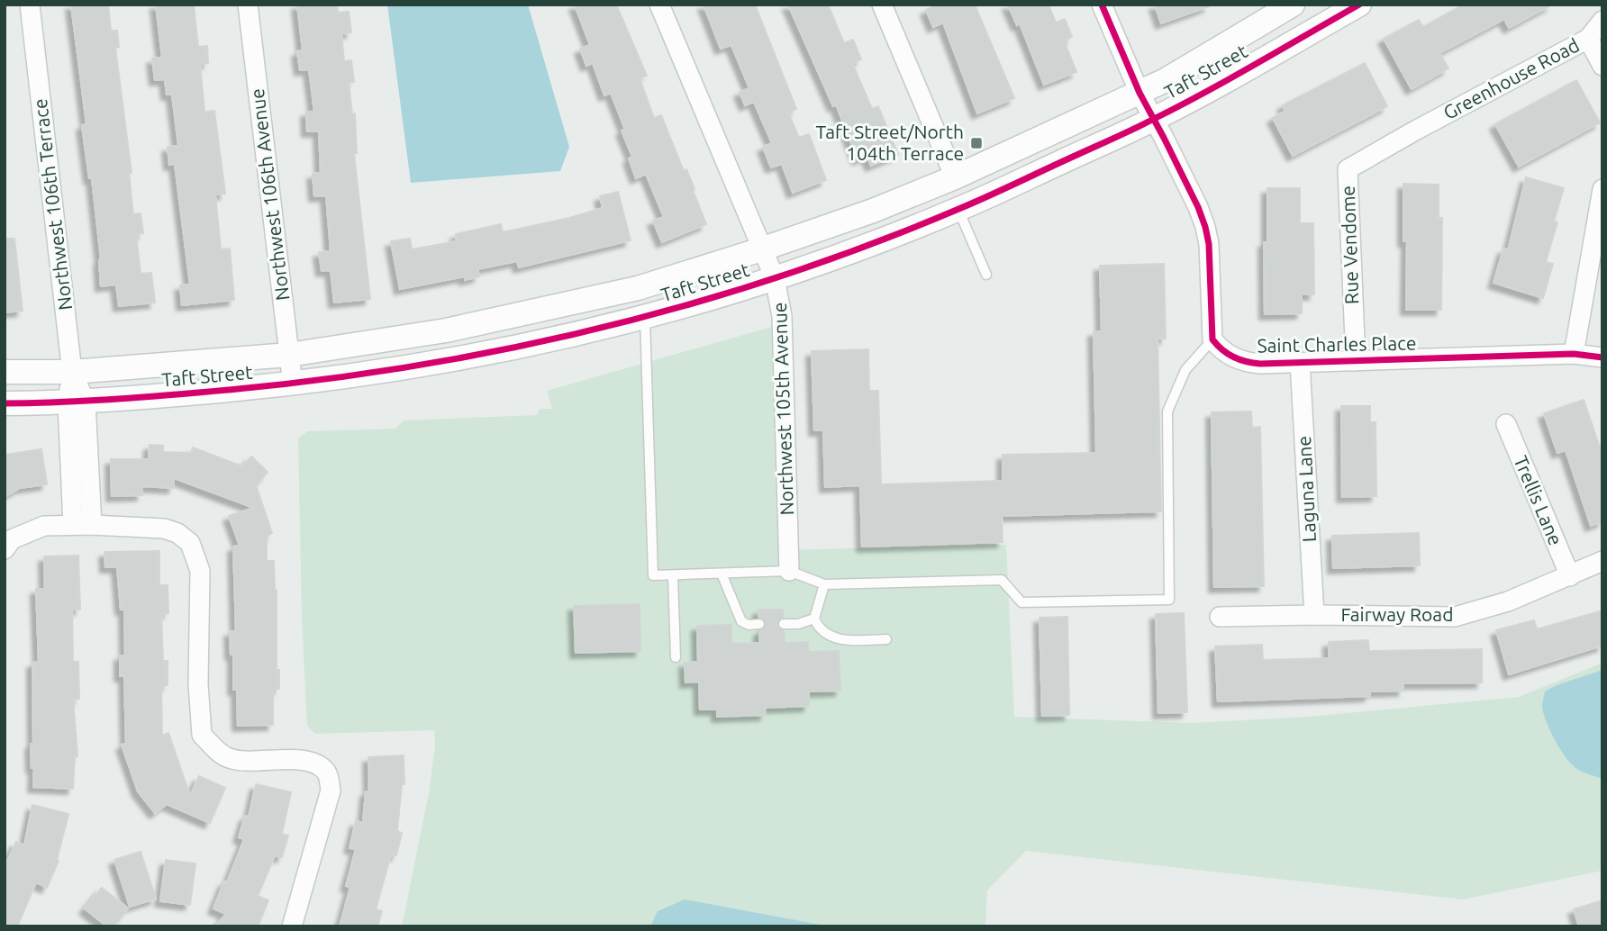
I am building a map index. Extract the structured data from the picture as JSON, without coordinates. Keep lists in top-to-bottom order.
{
  "streets": {
    "street": [
      "Taft Street",
      "Greenhouse Road",
      "Northwest 106th Avenue",
      "Northwest 106th Terrace",
      "Rue Vendome",
      "Saint Charles Place",
      "Northwest 105th Avenue",
      "Laguna Lane",
      "Trellis Lane",
      "Fairway Road"
    ]
  },
  "crossings": [
    ["Taft Street", "Northwest 106th Avenue"],
    ["Taft Street", "Northwest 106th Terrace"],
    ["Taft Street", "Northwest 105th Avenue"],
    ["Greenhouse Road", "Rue Vendome"],
    ["Rue Vendome", "Saint Charles Place"],
    ["Saint Charles Place", "Laguna Lane"],
    ["Laguna Lane", "Fairway Road"],
    ["Trellis Lane", "Fairway Road"]
  ],
  "places": {
    "transit": ["Taft Street/North 104th Terrace"]
  }
}
